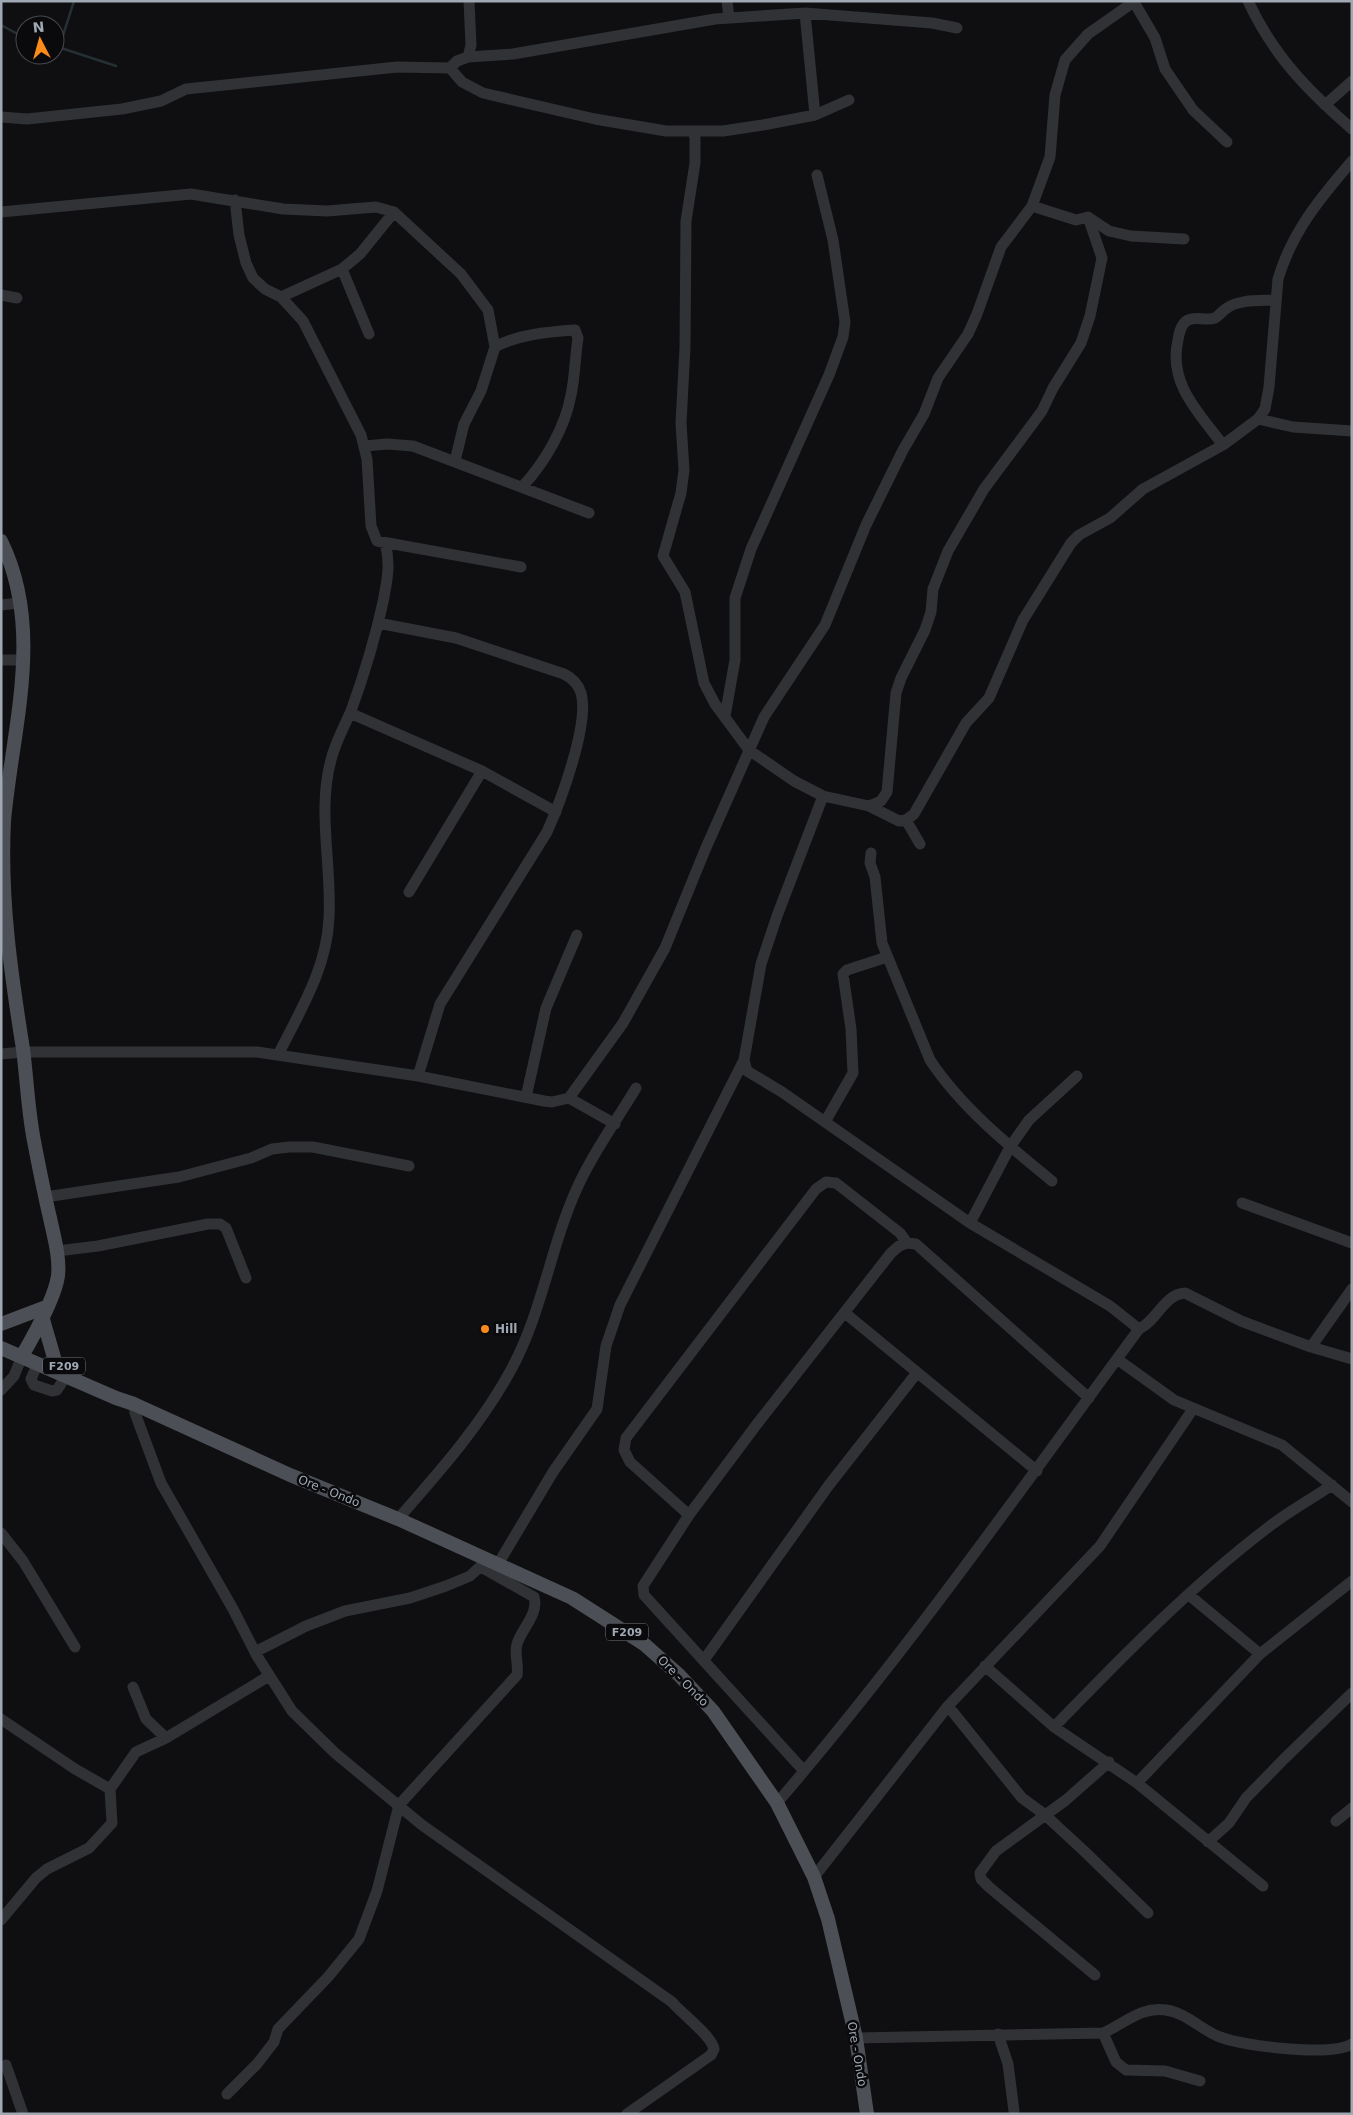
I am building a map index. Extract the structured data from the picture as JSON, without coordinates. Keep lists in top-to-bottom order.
{
  "streets": {
    "main road": ["F209", "Ore - Ondo"]
  },
  "crossings": [
    ["F209", "Ore - Ondo"]
  ],
  "places": ["Hill"],
  "north": "top"
}
